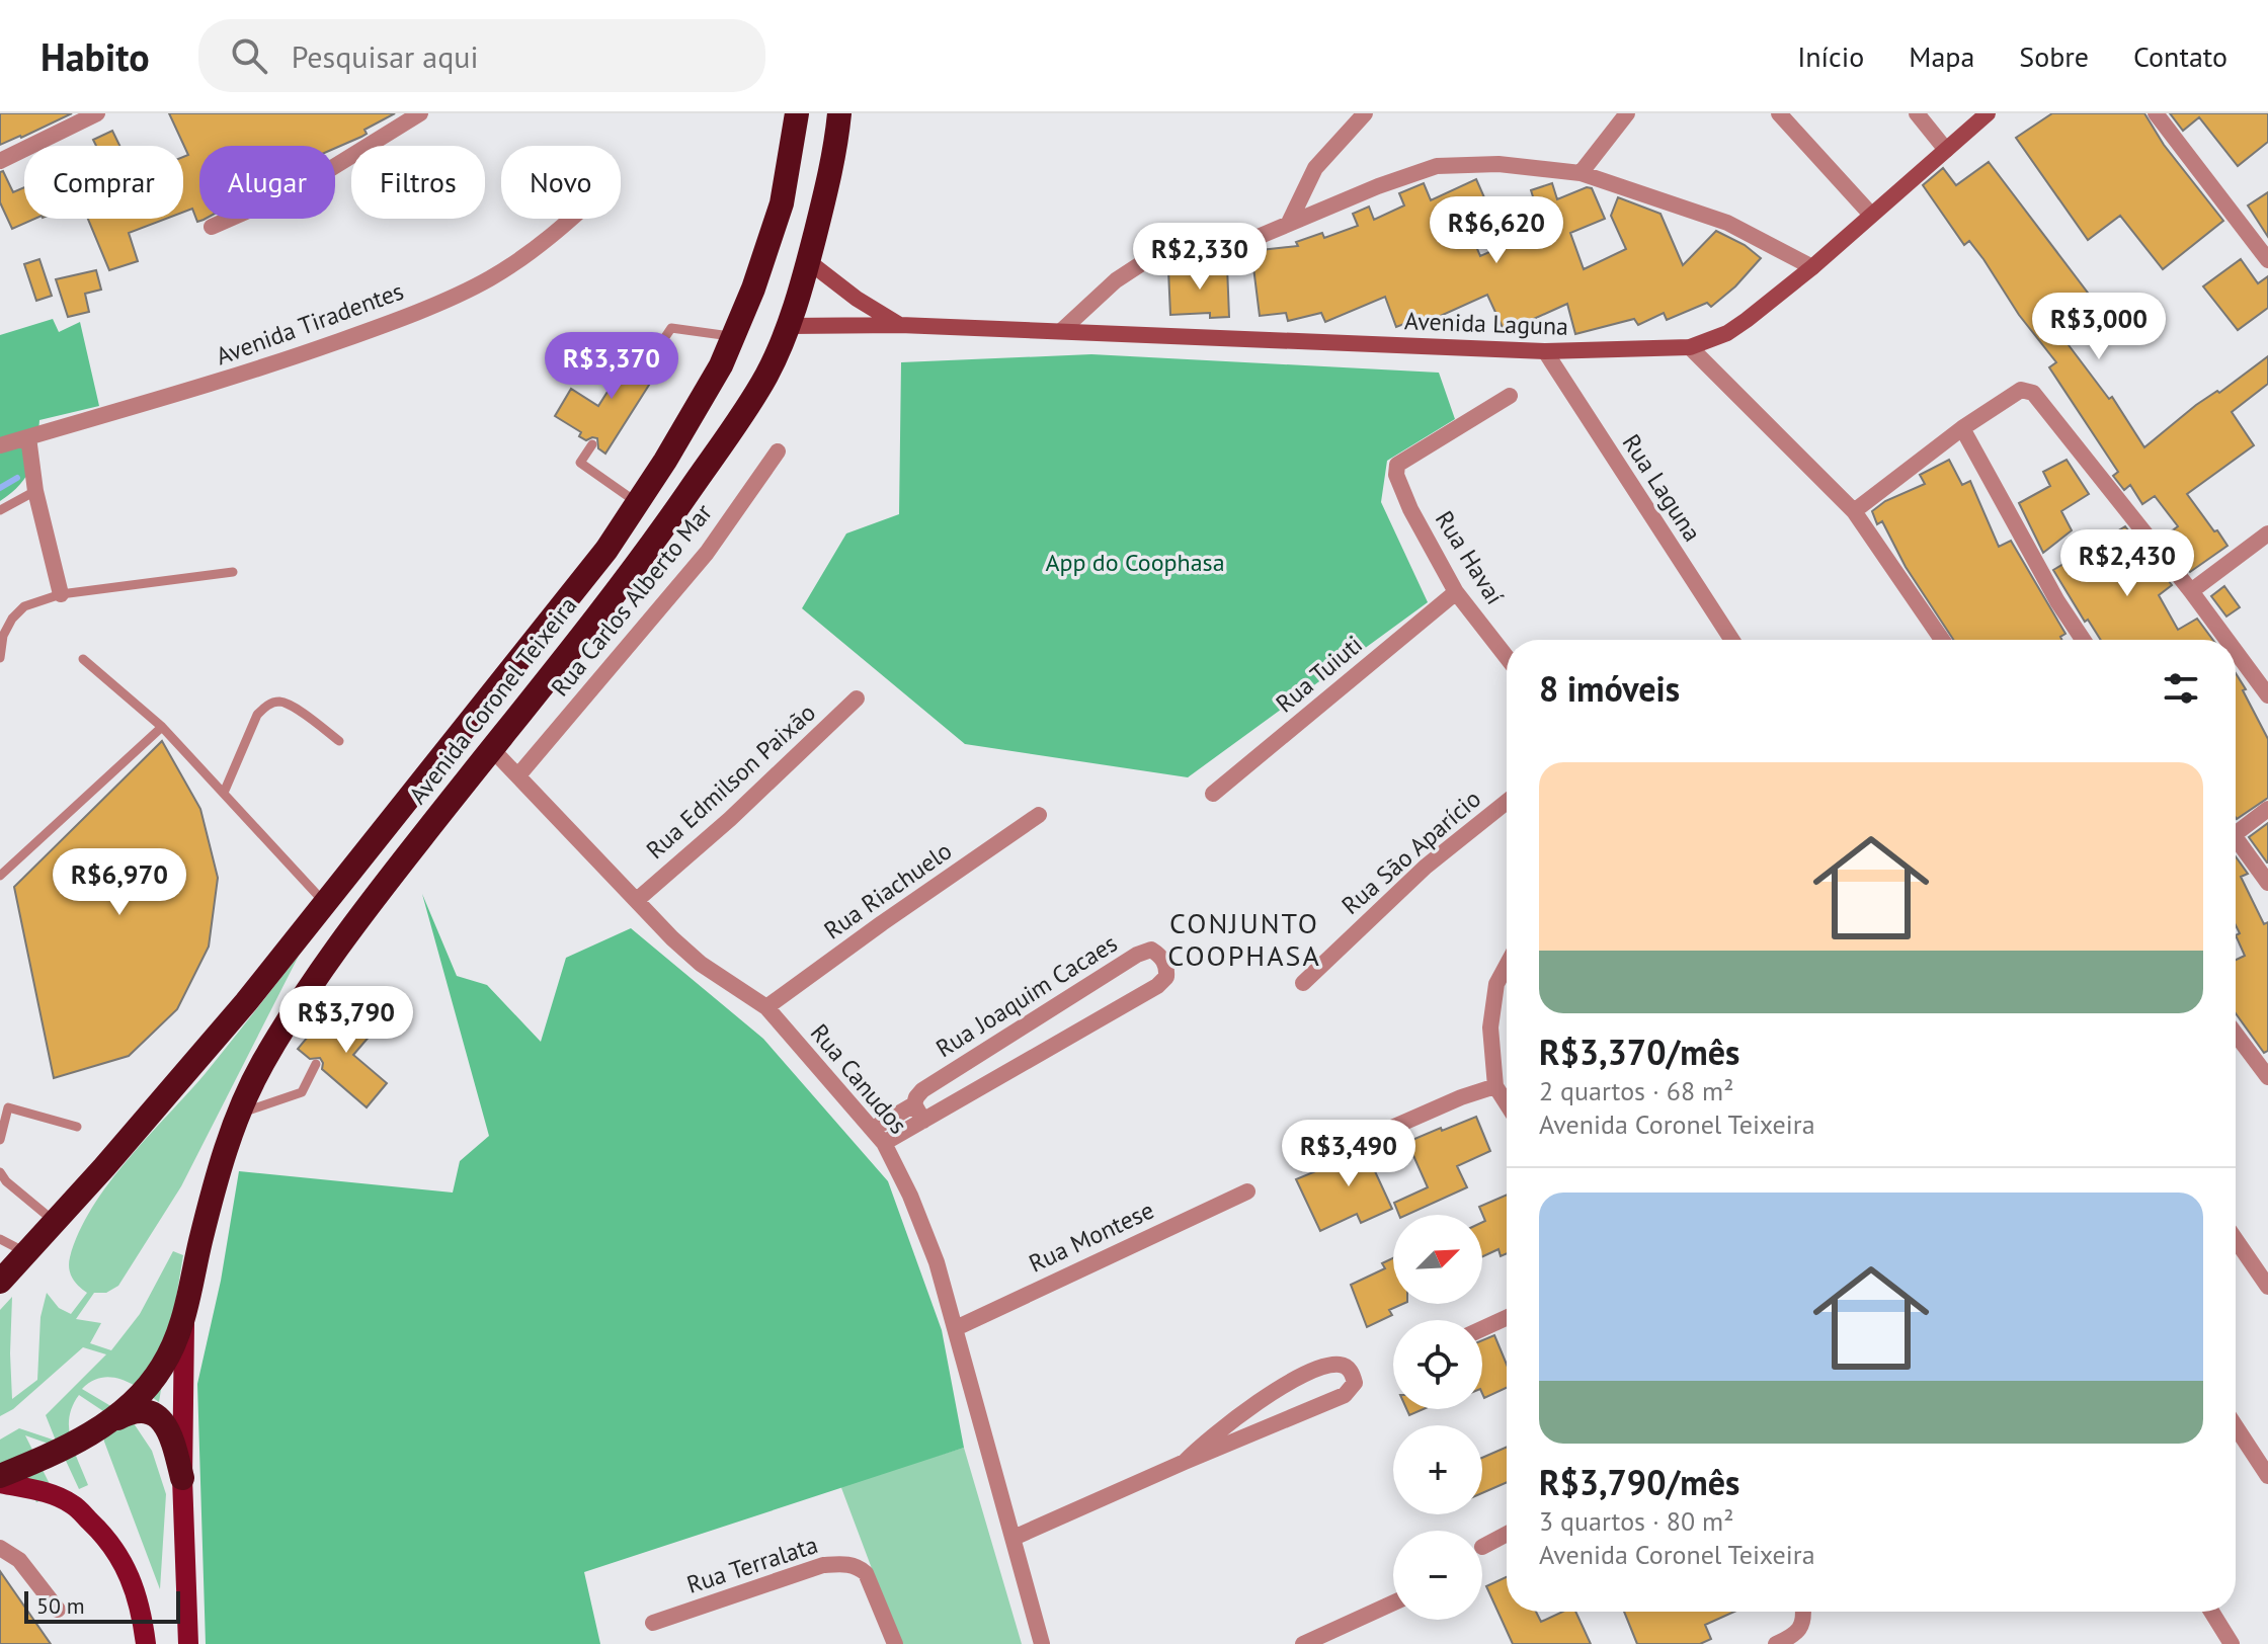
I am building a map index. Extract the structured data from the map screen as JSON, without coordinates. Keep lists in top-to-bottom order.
{
  "streets": {
    "highway": ["Avenida Coronel Teixeira"],
    "main road": ["Avenida Laguna"],
    "street": [
      "Avenida Tiradentes",
      "Rua Laguna",
      "Rua Havaí",
      "Rua Carlos Alberto Mar",
      "Rua Tuiuti",
      "Rua Edmilson Paixão",
      "Rua São Aparício",
      "Rua Riachuelo",
      "Rua Joaquim Cacaes",
      "Rua Canudos",
      "Rua Montese",
      "Rua Terralata"
    ]
  },
  "crossings": [
    ["Avenida Laguna", "Rua Laguna"],
    ["Avenida Laguna", "Avenida Coronel Teixeira"],
    ["Rua Havaí", "Rua Tuiuti"],
    ["Rua Carlos Alberto Mar", "Rua Canudos"],
    ["Avenida Coronel Teixeira", "Rua Canudos"],
    ["Rua Edmilson Paixão", "Rua Canudos"],
    ["Rua Riachuelo", "Rua Canudos"],
    ["Rua Joaquim Cacaes", "Rua Canudos"],
    ["Rua Canudos", "Rua Montese"]
  ],
  "districts": ["CONJUNTO COOPHASA"],
  "parks": ["App do Coophasa"],
  "scale_bar": "50 m",
  "north": "top right",
  "page": {
    "header": "Habito",
    "search": "Pesquisar aqui",
    "nav": [
      "Início",
      "Mapa",
      "Sobre",
      "Contato"
    ],
    "chip": [
      "Comprar",
      "Alugar",
      "Filtros",
      "Novo"
    ],
    "price": [
      "R$6,620",
      "R$2,330",
      "R$3,000",
      "R$3,370",
      "R$2,430",
      "R$6,970",
      "R$3,790",
      "R$3,490"
    ],
    "heading": "8 imóveis",
    "list": [
      {
        "name": "R$3,370/mês",
        "note": "2 quartos · 68 m² · Avenida Coronel Teixeira"
      },
      {
        "name": "R$3,790/mês",
        "note": "3 quartos · 80 m² · Avenida Coronel Teixeira"
      }
    ],
    "map_buttons": ["+", "−"],
    "scale": "50 m"
  }
}
